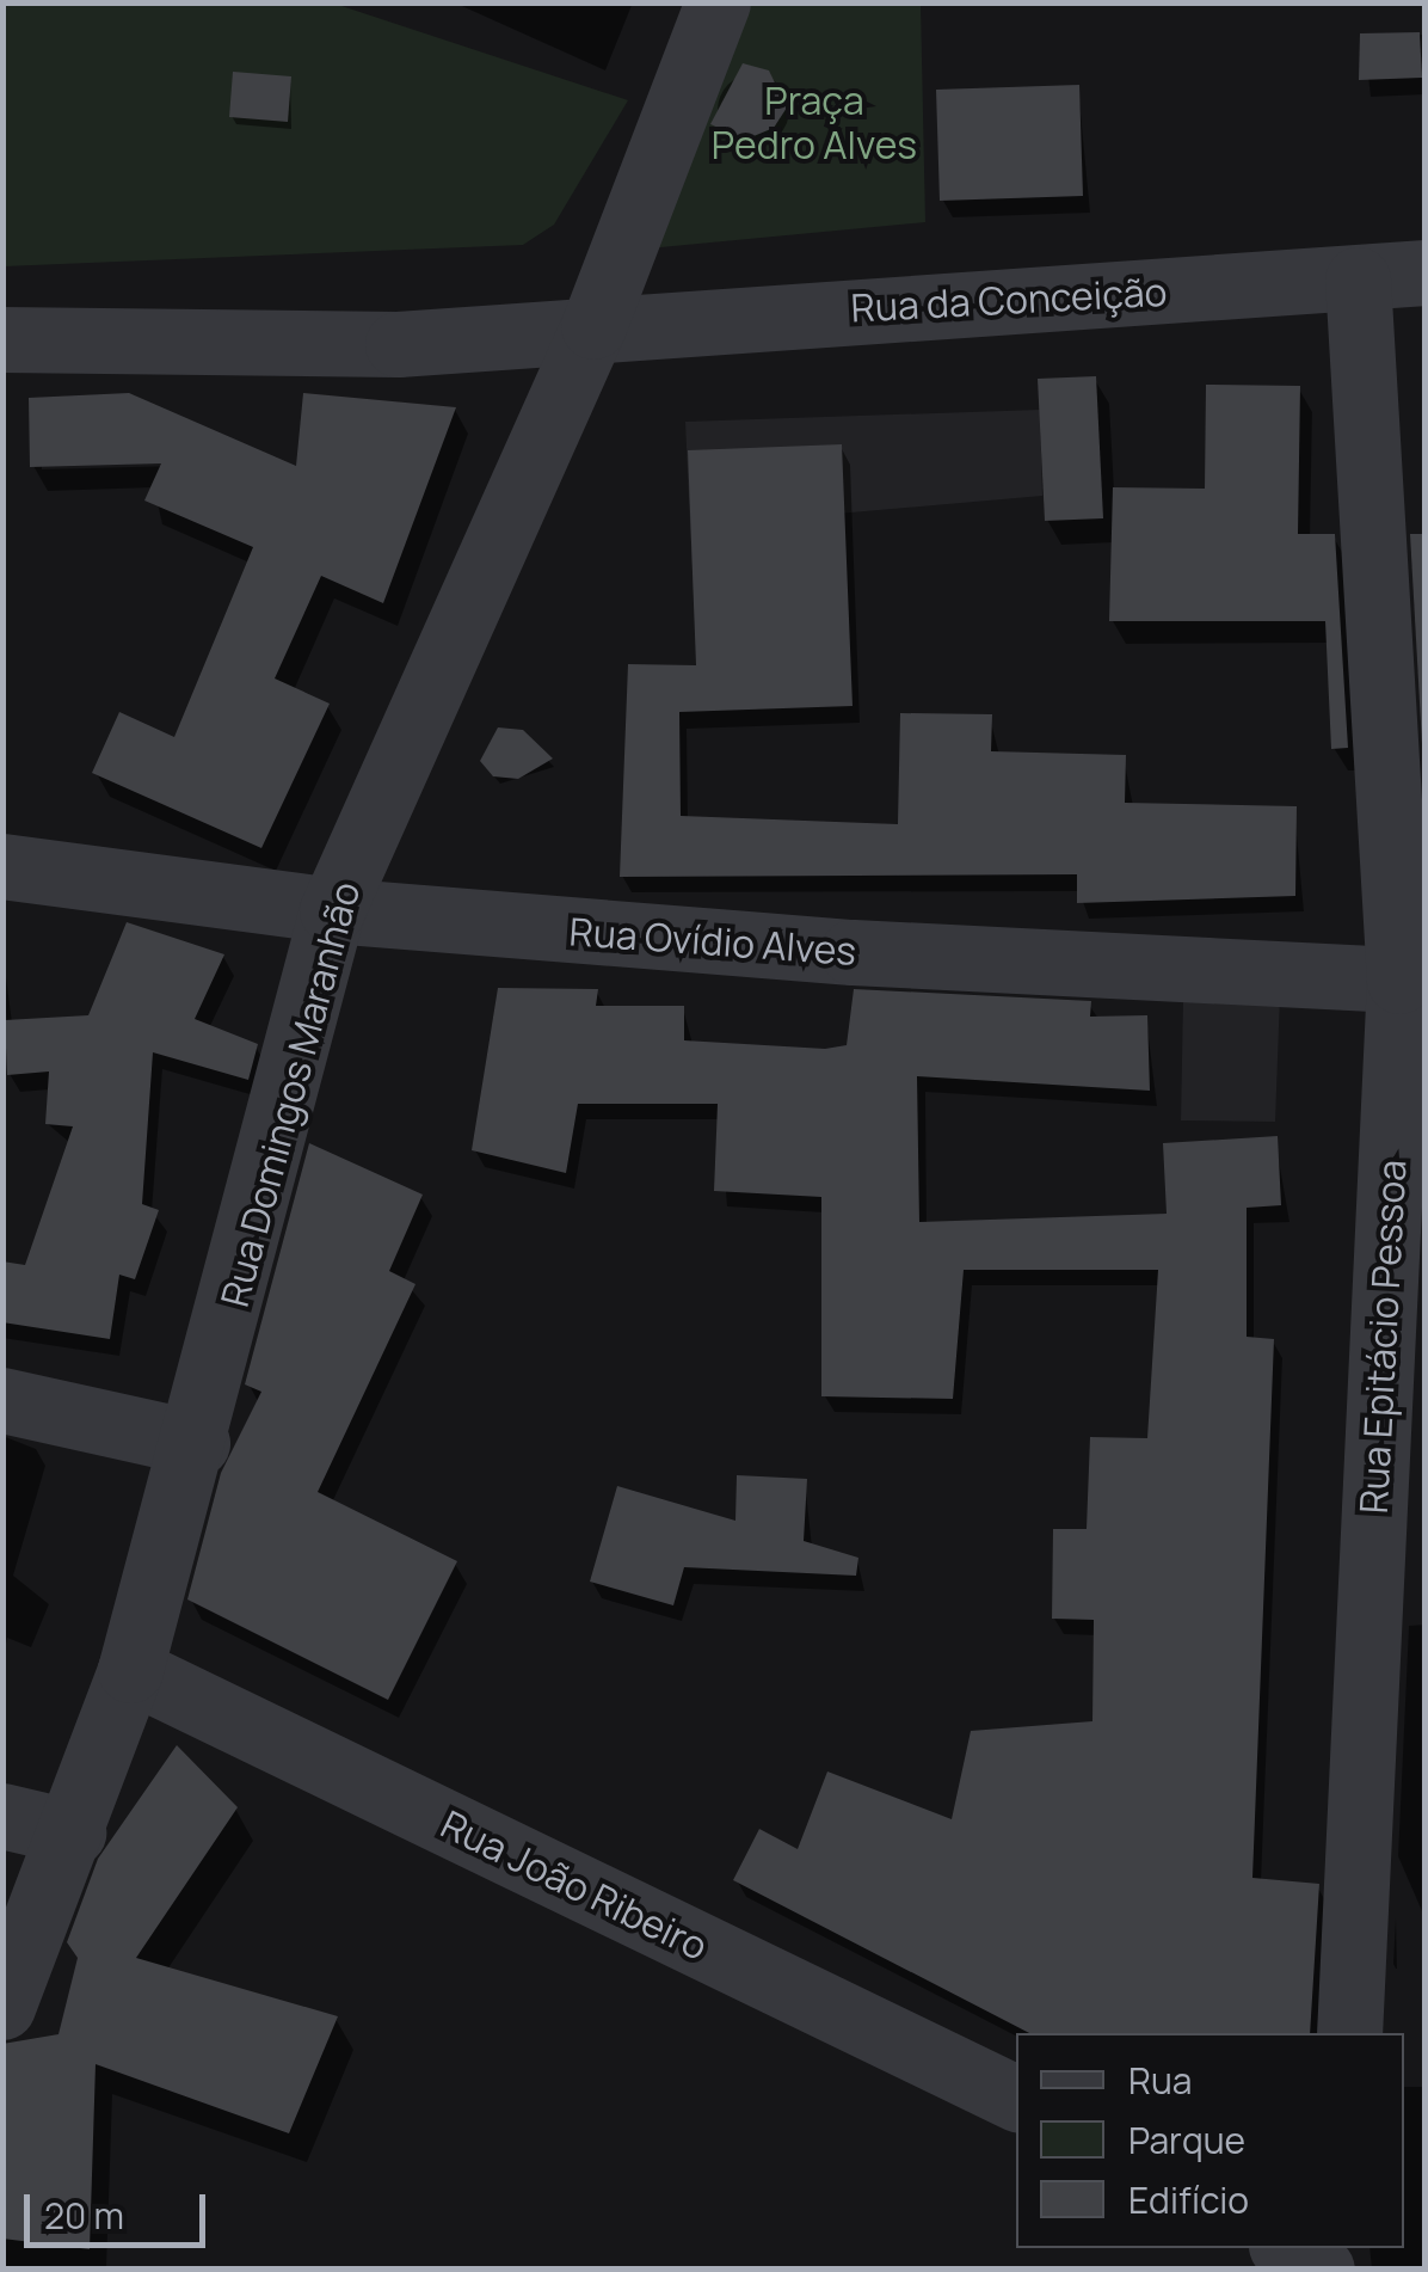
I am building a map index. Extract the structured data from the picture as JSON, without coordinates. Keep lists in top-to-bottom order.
{
  "streets": {
    "street": [
      "Rua da Conceição",
      "Rua Ovídio Alves",
      "Rua Domingos Maranhão",
      "Rua Epitácio Pessoa",
      "Rua João Ribeiro"
    ]
  },
  "crossings": [
    ["Rua da Conceição", "Rua Domingos Maranhão"],
    ["Rua da Conceição", "Rua Epitácio Pessoa"],
    ["Rua Ovídio Alves", "Rua Domingos Maranhão"],
    ["Rua Ovídio Alves", "Rua Epitácio Pessoa"],
    ["Rua Domingos Maranhão", "Rua João Ribeiro"]
  ],
  "parks": ["Praça Pedro Alves"],
  "legend": ["Rua", "Parque", "Edifício"],
  "scale_bar": "20 m"
}
